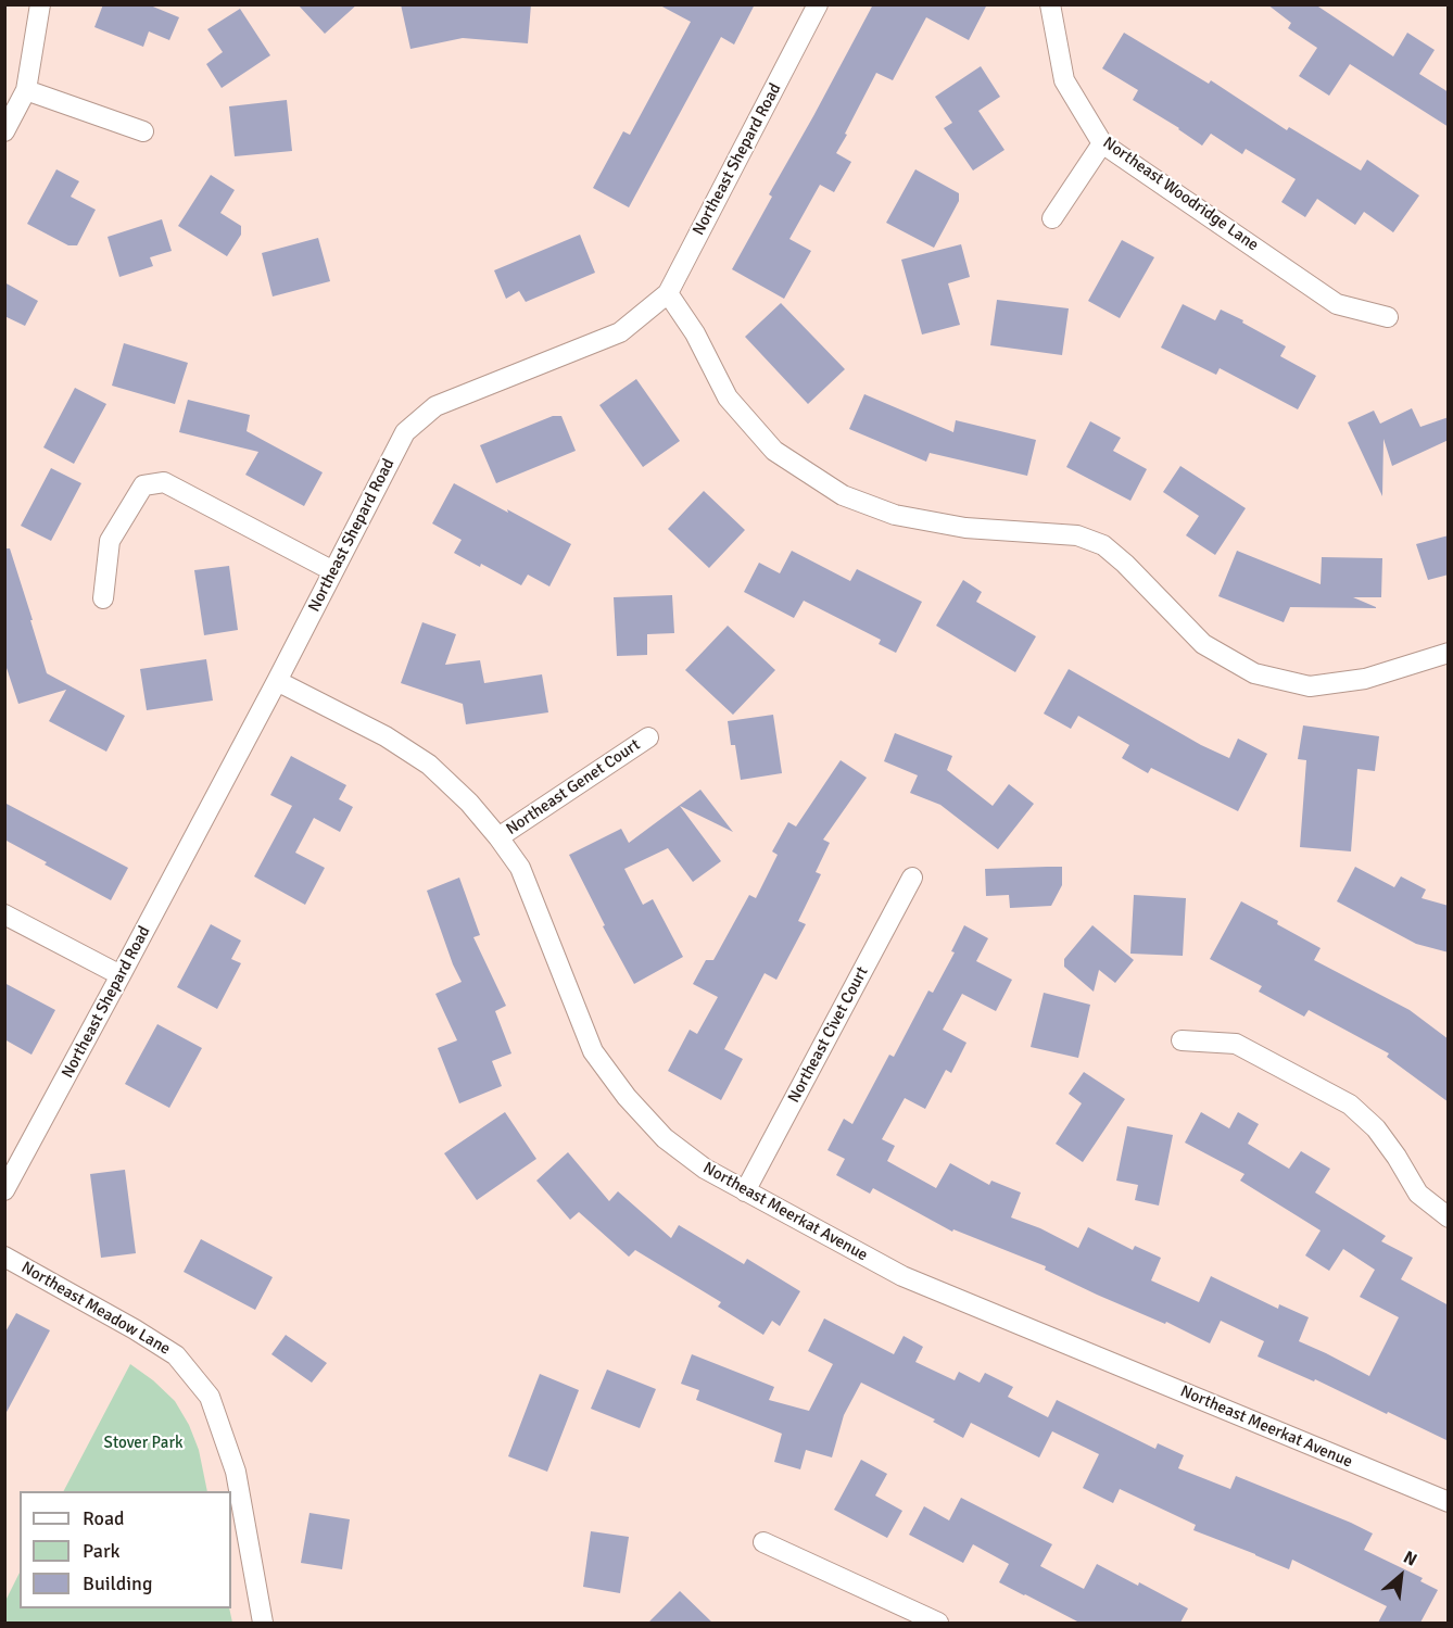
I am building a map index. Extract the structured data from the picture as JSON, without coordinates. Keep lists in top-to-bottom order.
{
  "streets": {
    "street": [
      "Northeast Shepard Road",
      "Northeast Woodridge Lane",
      "Northeast Genet Court",
      "Northeast Civet Court",
      "Northeast Meerkat Avenue",
      "Northeast Meadow Lane"
    ]
  },
  "crossings": [
    ["Northeast Shepard Road", "Northeast Meerkat Avenue"],
    ["Northeast Genet Court", "Northeast Meerkat Avenue"],
    ["Northeast Civet Court", "Northeast Meerkat Avenue"]
  ],
  "parks": ["Stover Park"],
  "legend": ["Road", "Park", "Building"],
  "north": "top right"
}
